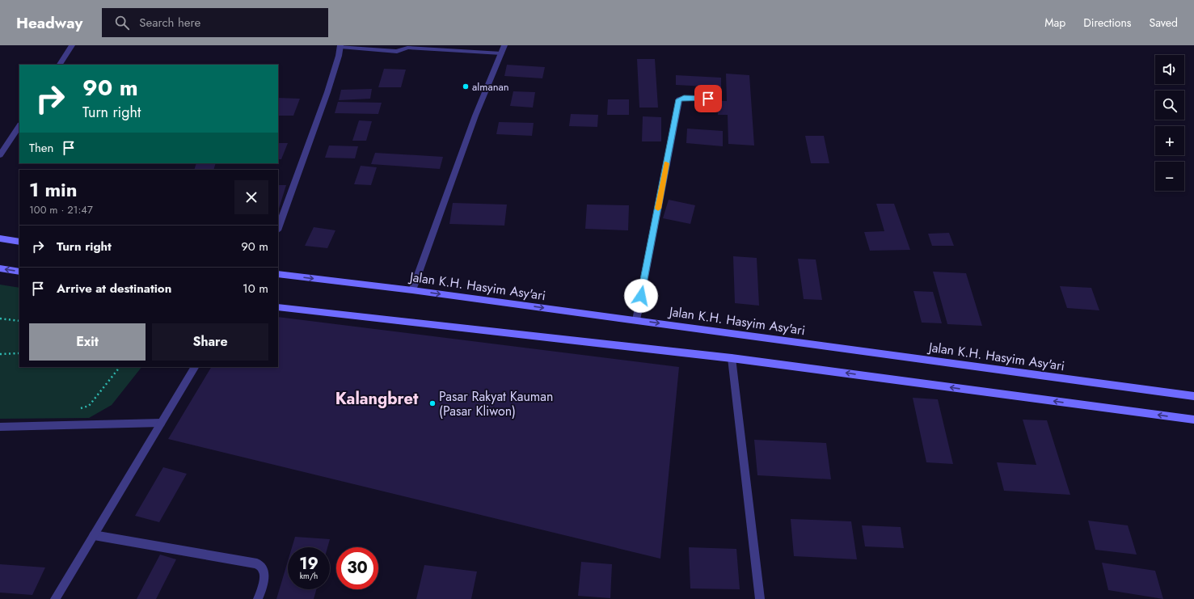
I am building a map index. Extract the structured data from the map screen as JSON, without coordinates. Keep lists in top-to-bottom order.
{
  "streets": {
    "main road": ["Jalan K.H. Hasyim Asy'ari"]
  },
  "districts": ["Kalangbret"],
  "places": ["almanan", "Pasar Rakyat Kauman (Pasar Kliwon)"],
  "page": {
    "header": "Headway",
    "search": "Search here",
    "nav": ["Map", "Directions", "Saved"],
    "map_buttons": ["+", "−"],
    "turn": ["90 m", "Turn right"],
    "then": "Then",
    "heading": ["1 min", "100 m · 21:47"],
    "list": [
      {
        "name": "Turn right",
        "value": "90 m"
      },
      {
        "name": "Arrive at destination",
        "value": "10 m"
      }
    ],
    "buttons": ["Exit", "Share"],
    "speed": "19 km/h",
    "limit": "30"
  }
}
